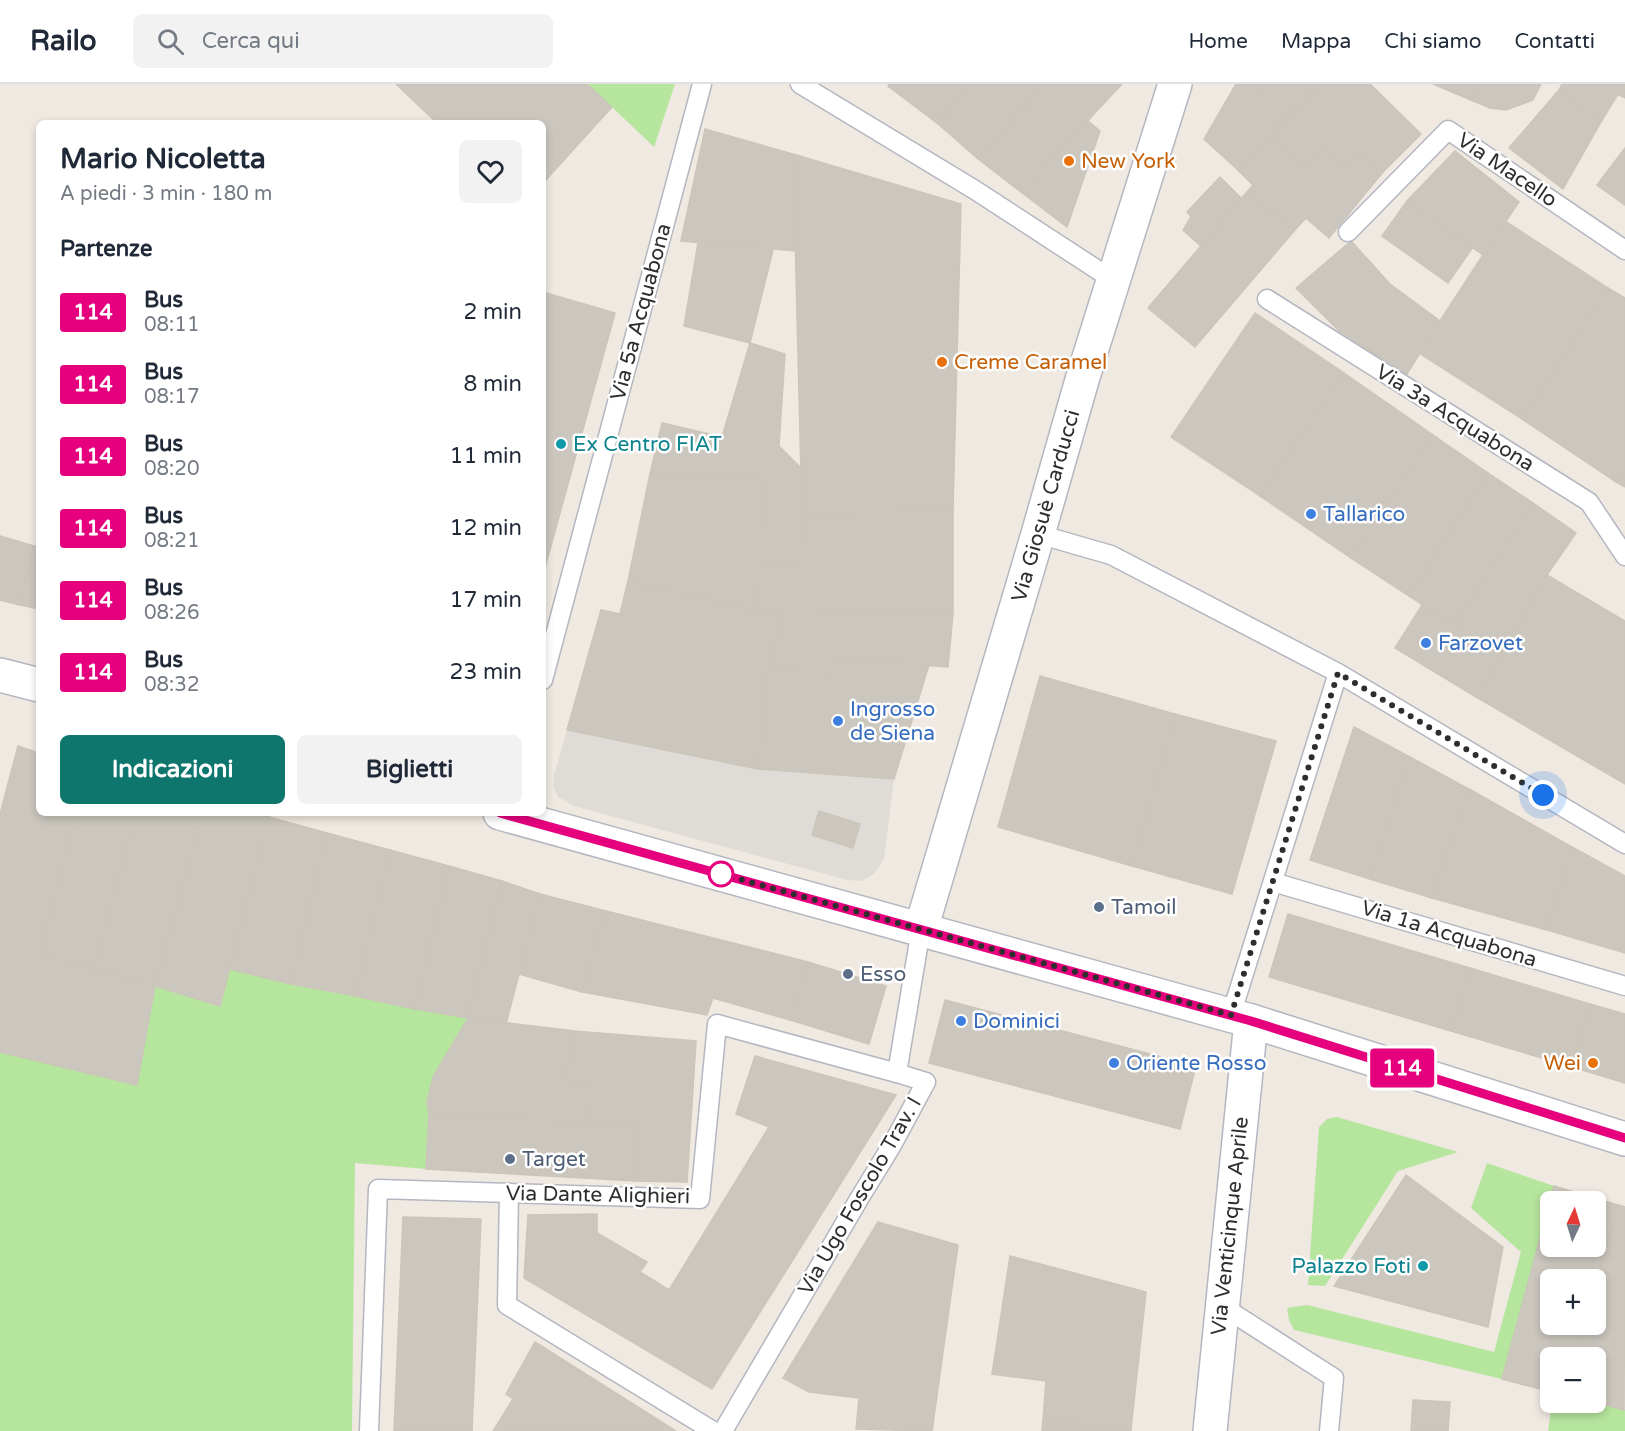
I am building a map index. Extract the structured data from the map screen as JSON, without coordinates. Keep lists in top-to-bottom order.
{
  "streets": {
    "street": ["Via Giosuè Carducci", "Via Venticinque Aprile"],
    "lane": [
      "Via Macello",
      "Via 5a Acquabona",
      "Via 3a Acquabona",
      "Via 1a Acquabona",
      "Via Dante Alighieri",
      "Via Ugo Foscolo Trav. I"
    ]
  },
  "crossings": [
    ["Via Giosuè Carducci", "Via Ugo Foscolo Trav. I"],
    ["Via Dante Alighieri", "Via Ugo Foscolo Trav. I"]
  ],
  "places": [
    "New York",
    "Creme Caramel",
    "Ex Centro FIAT",
    "Tallarico",
    "Farzovet",
    "Ingrosso de Siena",
    "Tamoil",
    "Esso",
    "Dominici",
    "Oriente Rosso",
    "Wei",
    "Target",
    "Palazzo Foti"
  ],
  "lines": ["bus line 114"],
  "north": "top",
  "page": {
    "header": "Railo",
    "search": "Cerca qui",
    "nav": [
      "Home",
      "Mappa",
      "Chi siamo",
      "Contatti"
    ],
    "on_map": "114",
    "heading": [
      ["Mario Nicoletta", "A piedi · 3 min · 180 m"],
      "Partenze"
    ],
    "list": [
      {
        "mark": "114",
        "name": "Bus",
        "note": "08:11",
        "value": "2 min"
      },
      {
        "mark": "114",
        "name": "Bus",
        "note": "08:17",
        "value": "8 min"
      },
      {
        "mark": "114",
        "name": "Bus",
        "note": "08:20",
        "value": "11 min"
      },
      {
        "mark": "114",
        "name": "Bus",
        "note": "08:21",
        "value": "12 min"
      },
      {
        "mark": "114",
        "name": "Bus",
        "note": "08:26",
        "value": "17 min"
      },
      {
        "mark": "114",
        "name": "Bus",
        "note": "08:32",
        "value": "23 min"
      }
    ],
    "buttons": ["Indicazioni", "Biglietti"],
    "map_buttons": ["+", "−"]
  }
}
